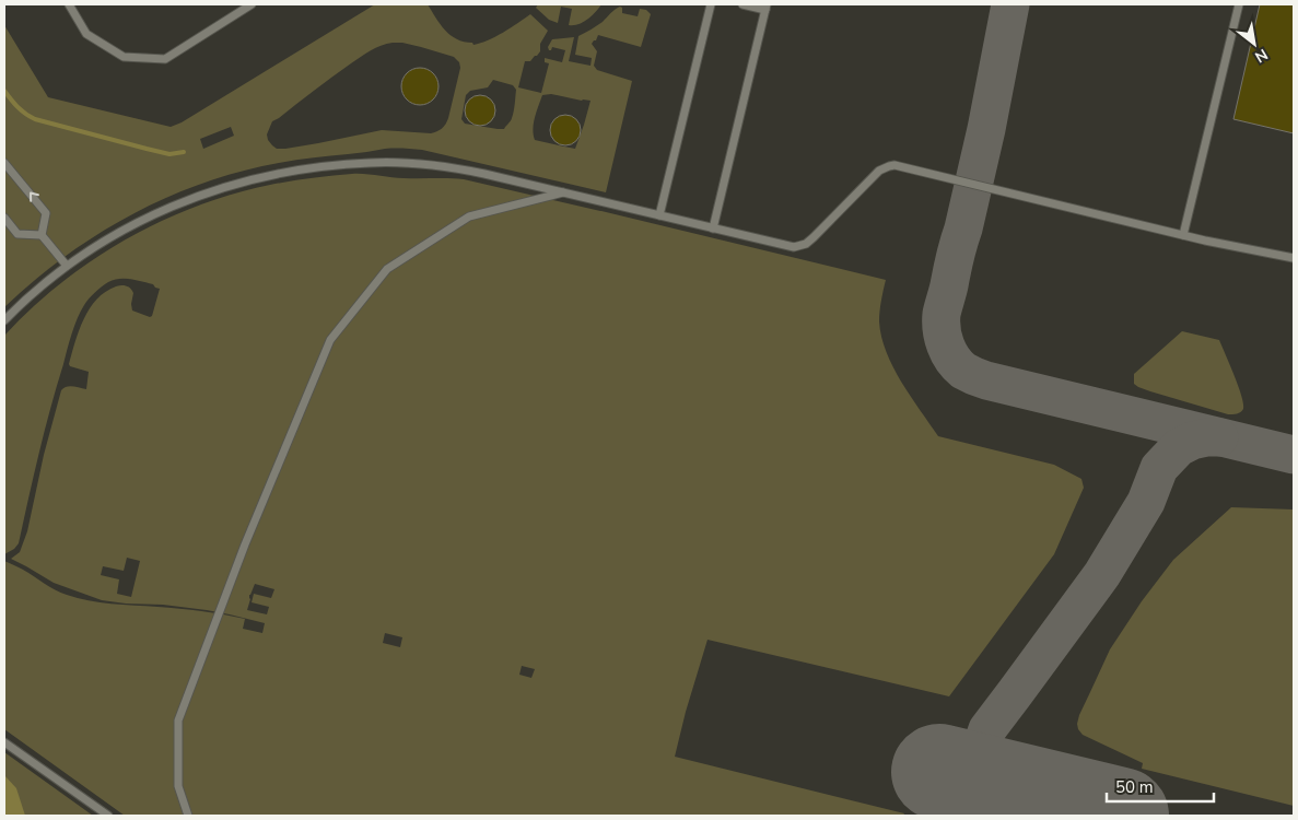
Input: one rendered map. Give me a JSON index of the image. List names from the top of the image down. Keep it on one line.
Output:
{"scale_bar":"50 m","north":"bottom right"}
